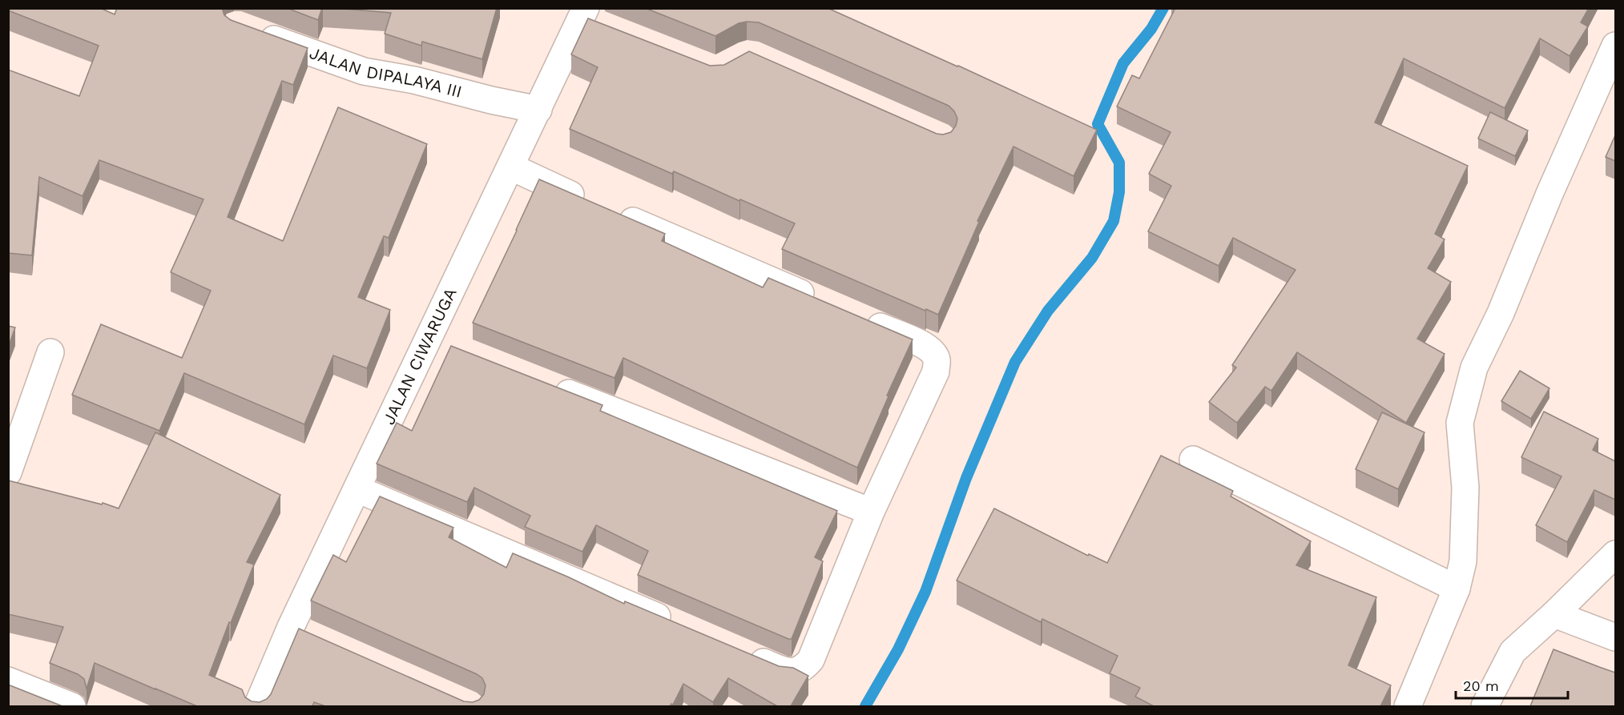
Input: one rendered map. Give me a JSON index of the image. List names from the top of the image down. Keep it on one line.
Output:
{"streets":{"street":["JALAN DIPALAYA III","JALAN CIWARUGA"]},"crossings":[["JALAN DIPALAYA III","JALAN CIWARUGA"]],"scale_bar":"20 m"}
